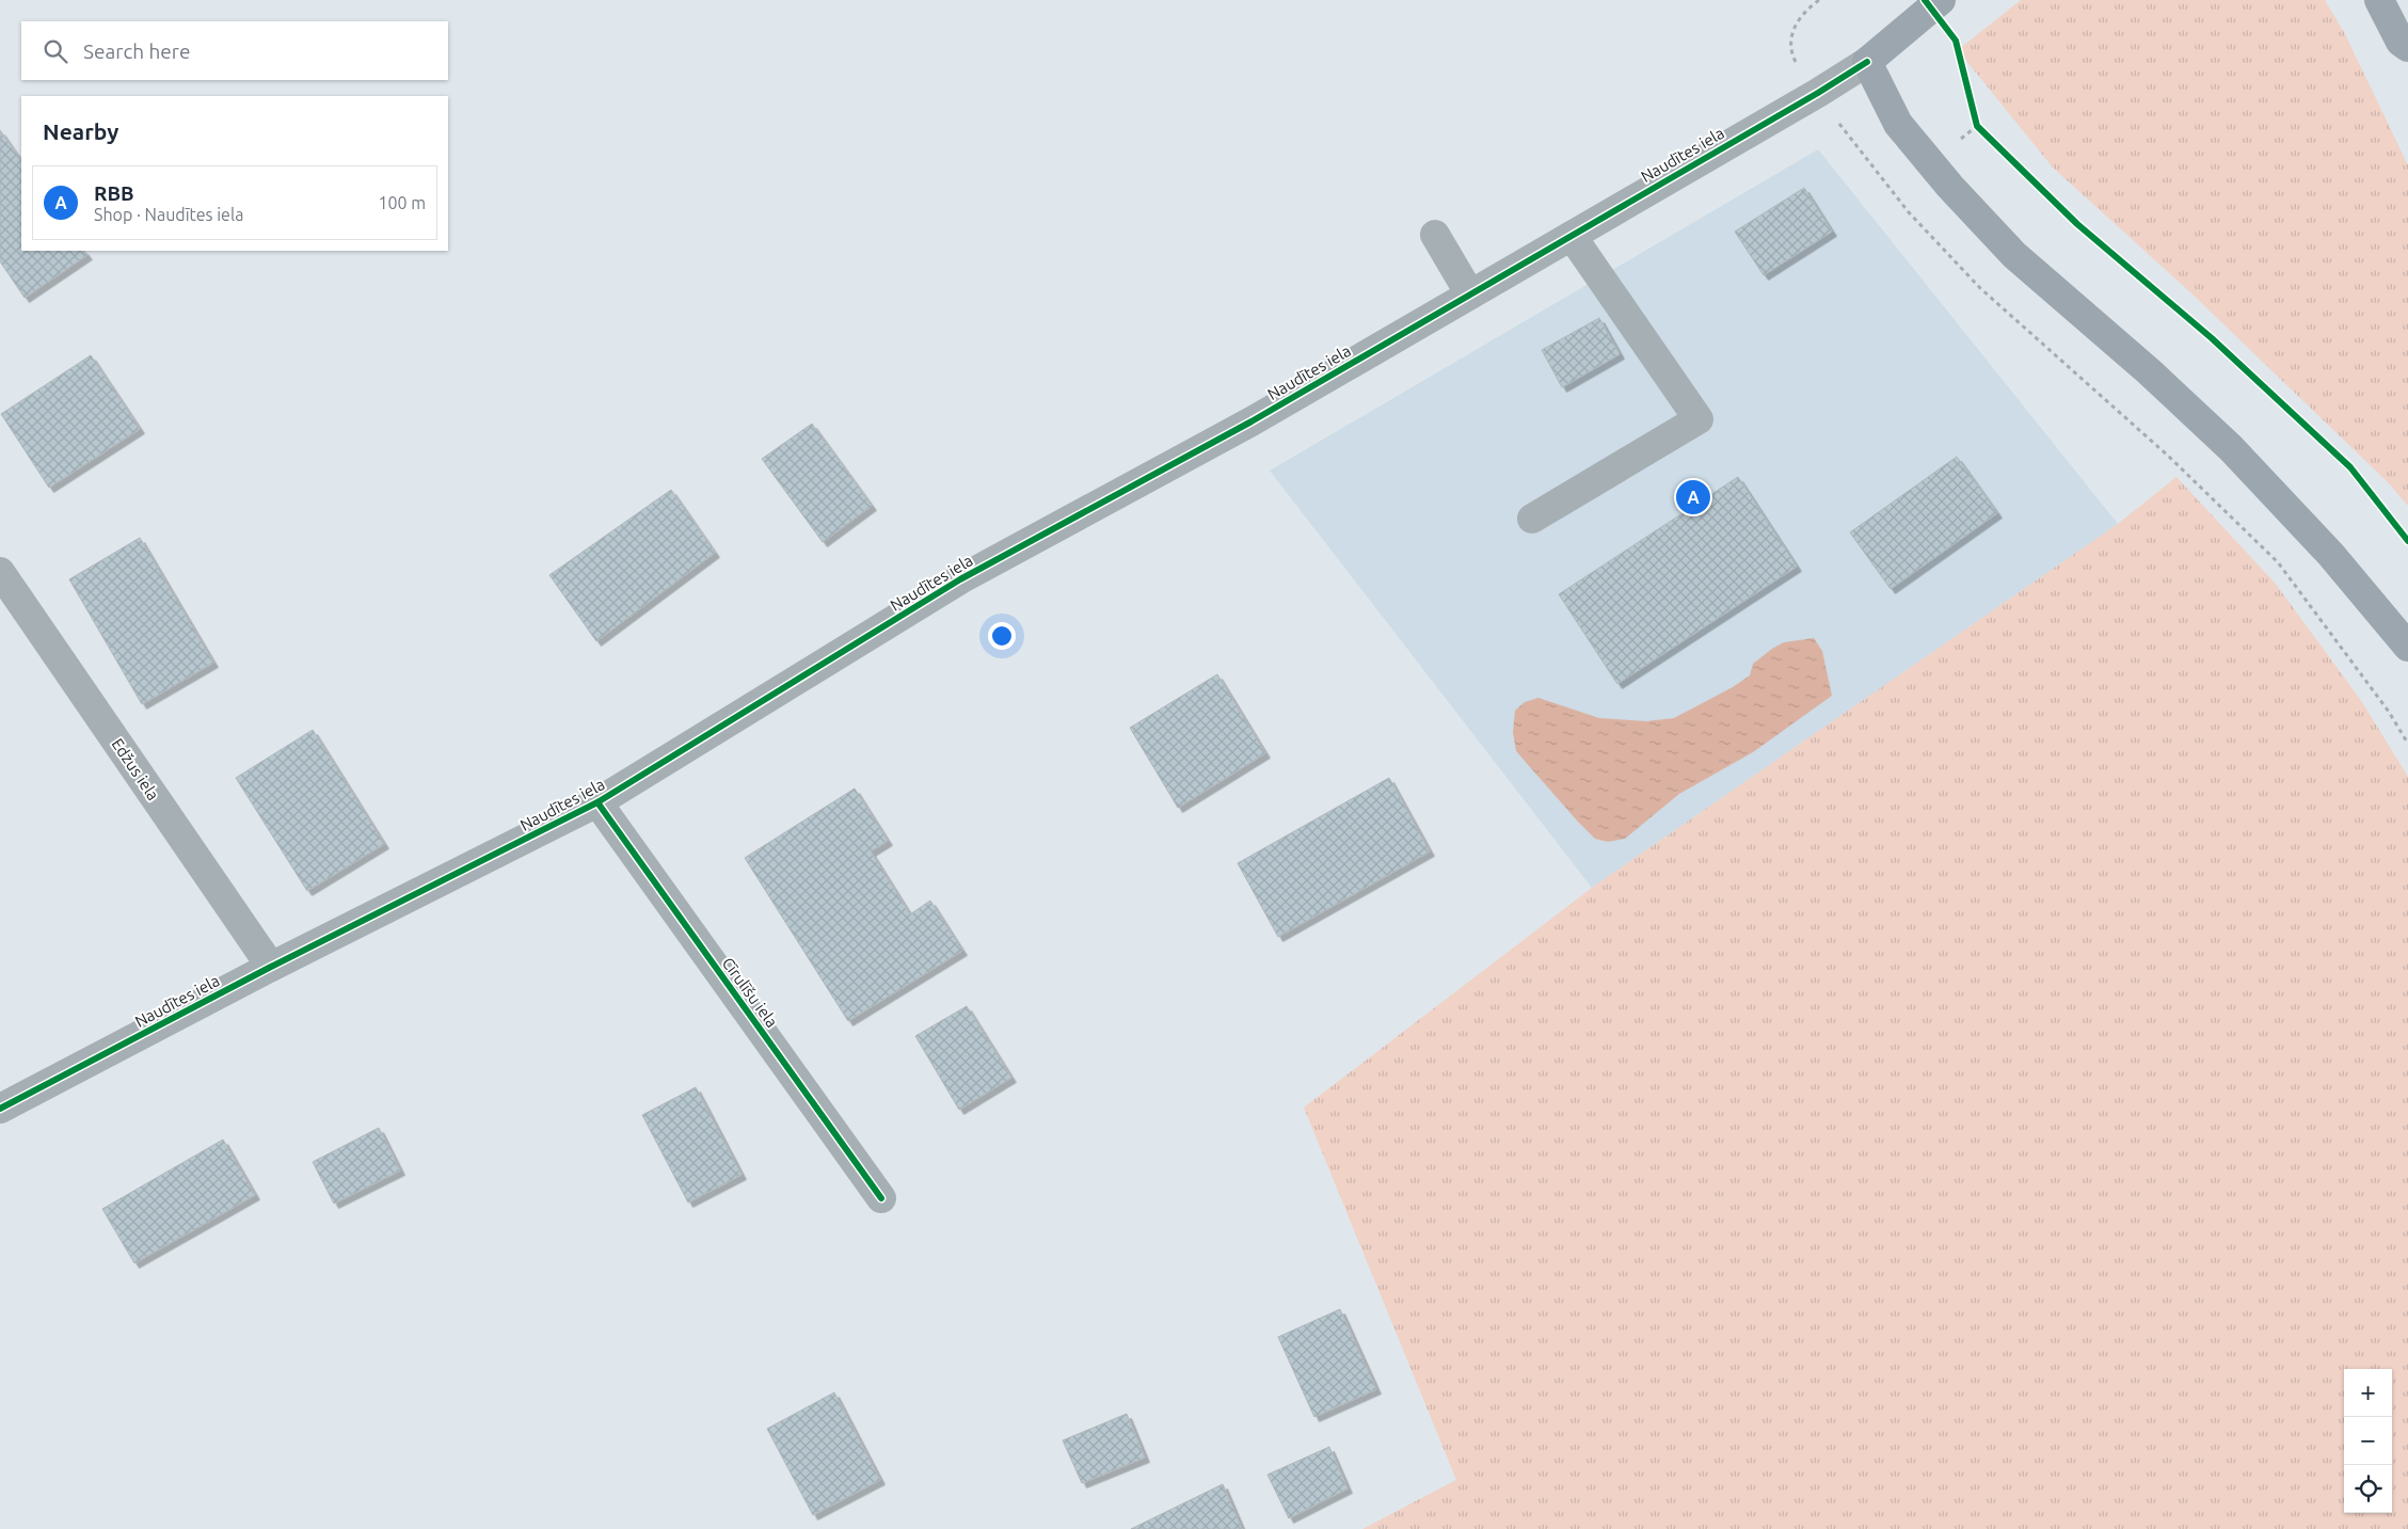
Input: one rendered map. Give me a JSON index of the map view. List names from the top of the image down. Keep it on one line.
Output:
{"streets":{"street":["Naudītes iela","Edžus iela","Cīrulīšu iela"]},"crossings":[["Naudītes iela","Edžus iela"],["Naudītes iela","Cīrulīšu iela"]],"page":{"search":"Search here","heading":"Nearby","list":[{"mark":"A","name":"RBB","note":"Shop · Naudītes iela","value":"100 m"}],"pins":"A","map_buttons":["+","−"]}}
